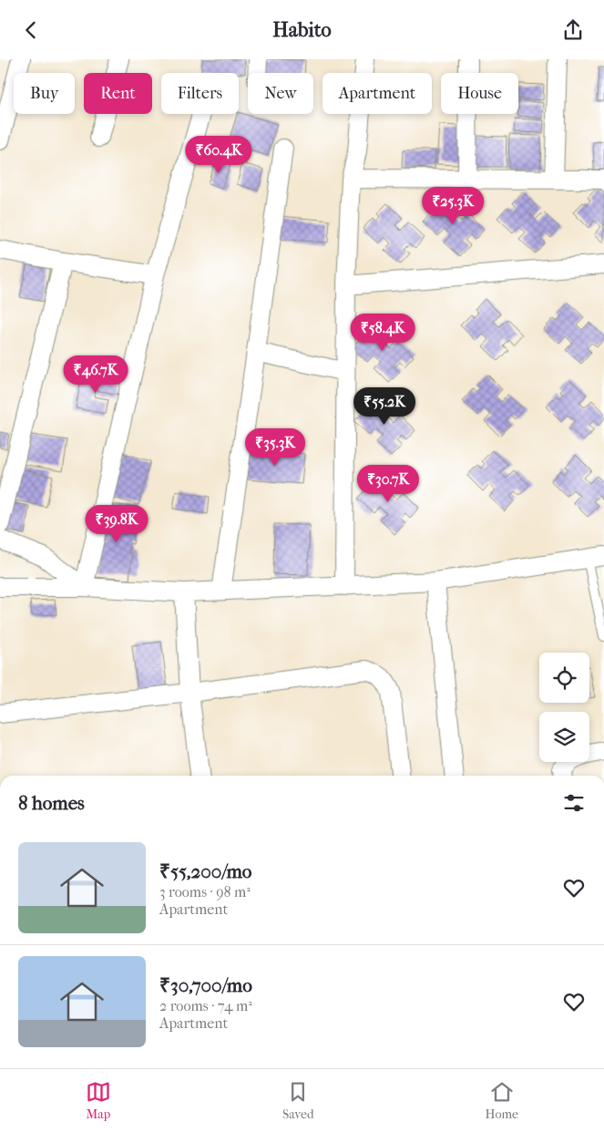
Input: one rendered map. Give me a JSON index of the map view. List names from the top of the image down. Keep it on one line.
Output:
{"page":{"header":"Habito","chip":["Buy","Rent","Filters","New","Apartment","House"],"price":["₹60.4K","₹25.3K","₹58.4K","₹46.7K","₹55.2K","₹35.3K","₹30.7K","₹39.8K"],"heading":"8 homes","list":[{"name":"₹55,200/mo","note":"3 rooms · 98 m² · Apartment"},{"name":"₹30,700/mo","note":"2 rooms · 74 m² · Apartment"}],"tabs":["Map","Saved","Home"]}}
